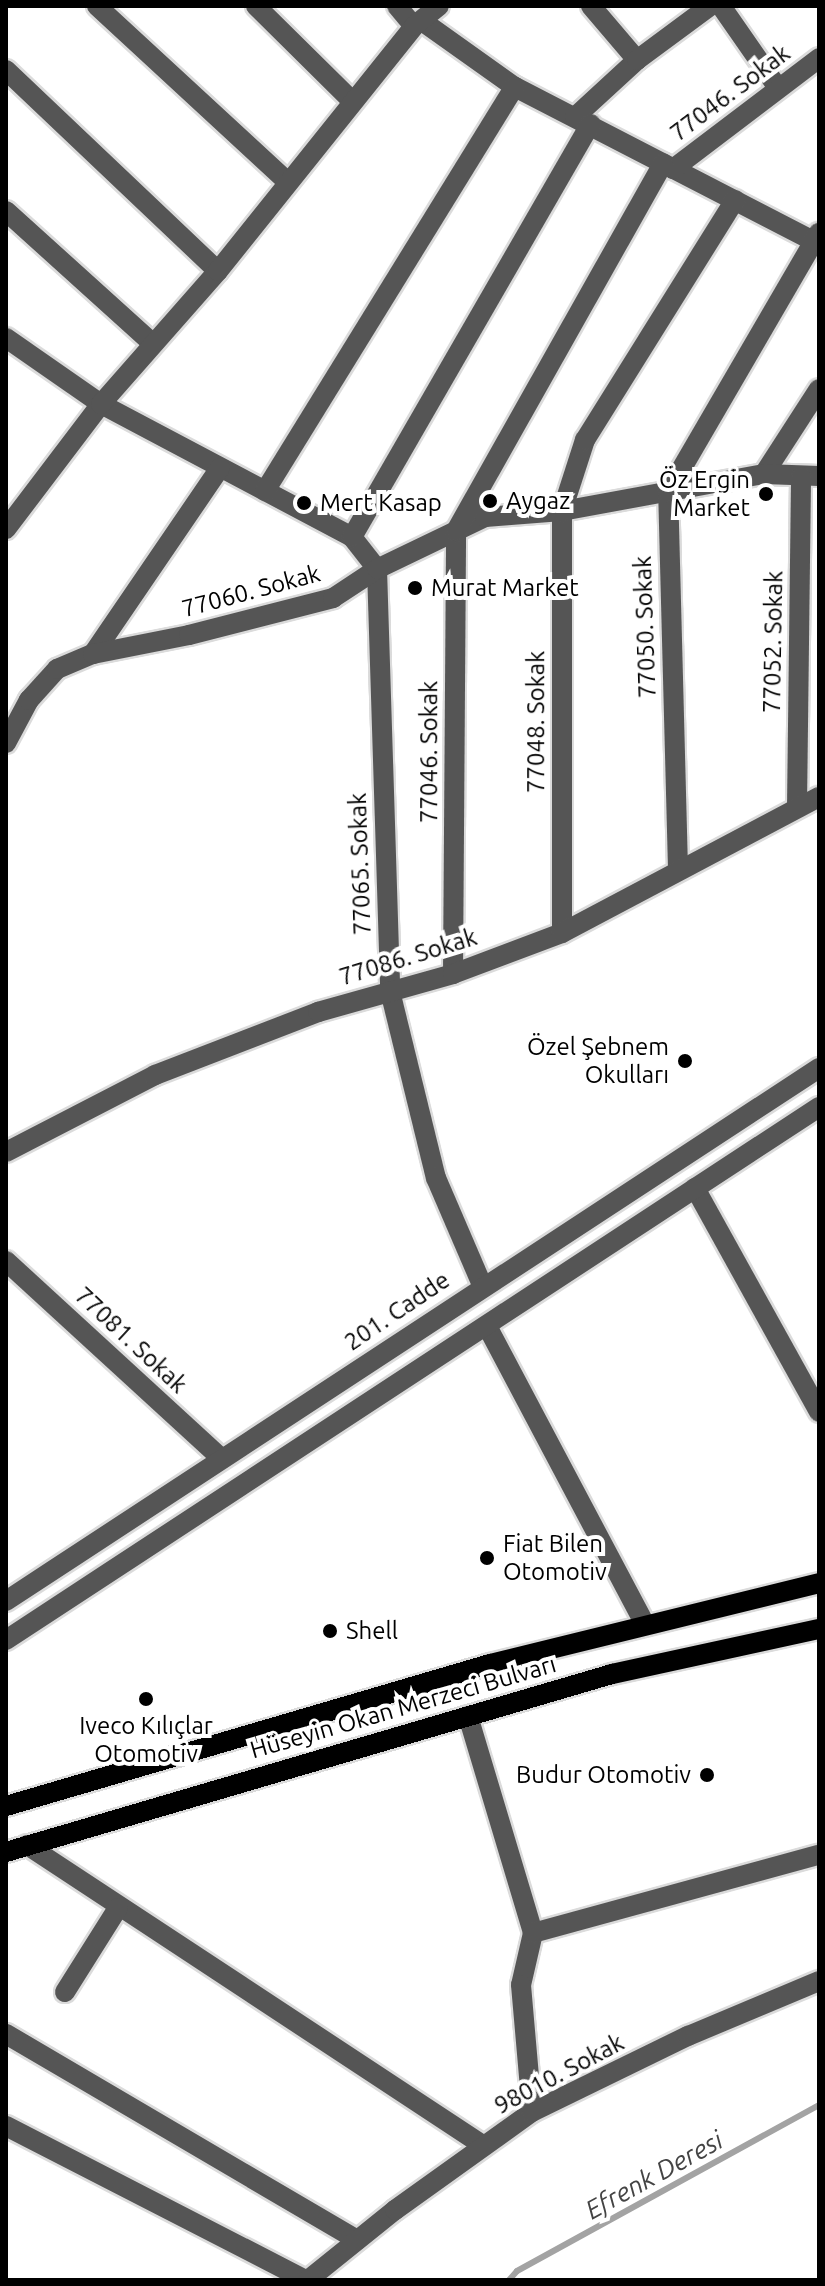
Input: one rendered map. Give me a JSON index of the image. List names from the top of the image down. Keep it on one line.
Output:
{"streets":{"main road":["Hüseyin Okan Merzeci Bulvarı"],"street":["77046. Sokak","77060. Sokak","77050. Sokak","77052. Sokak","77048. Sokak","77065. Sokak","77086. Sokak","201. Cadde","77081. Sokak","98010. Sokak"]},"crossings":[["77046. Sokak","77060. Sokak"],["77046. Sokak","77086. Sokak"],["77060. Sokak","77050. Sokak"],["77060. Sokak","77052. Sokak"],["77060. Sokak","77048. Sokak"],["77060. Sokak","77065. Sokak"],["77050. Sokak","77086. Sokak"],["77052. Sokak","77086. Sokak"],["77048. Sokak","77086. Sokak"],["77065. Sokak","77086. Sokak"],["77065. Sokak","201. Cadde"],["201. Cadde","77081. Sokak"]],"water":["Efrenk Deresi"],"places":["Öz Ergin Market","Aygaz","Mert Kasap","Murat Market","Özel Şebnem Okulları","Fiat Bilen Otomotiv","Shell","Iveco Kılıçlar Otomotiv","Budur Otomotiv"]}
